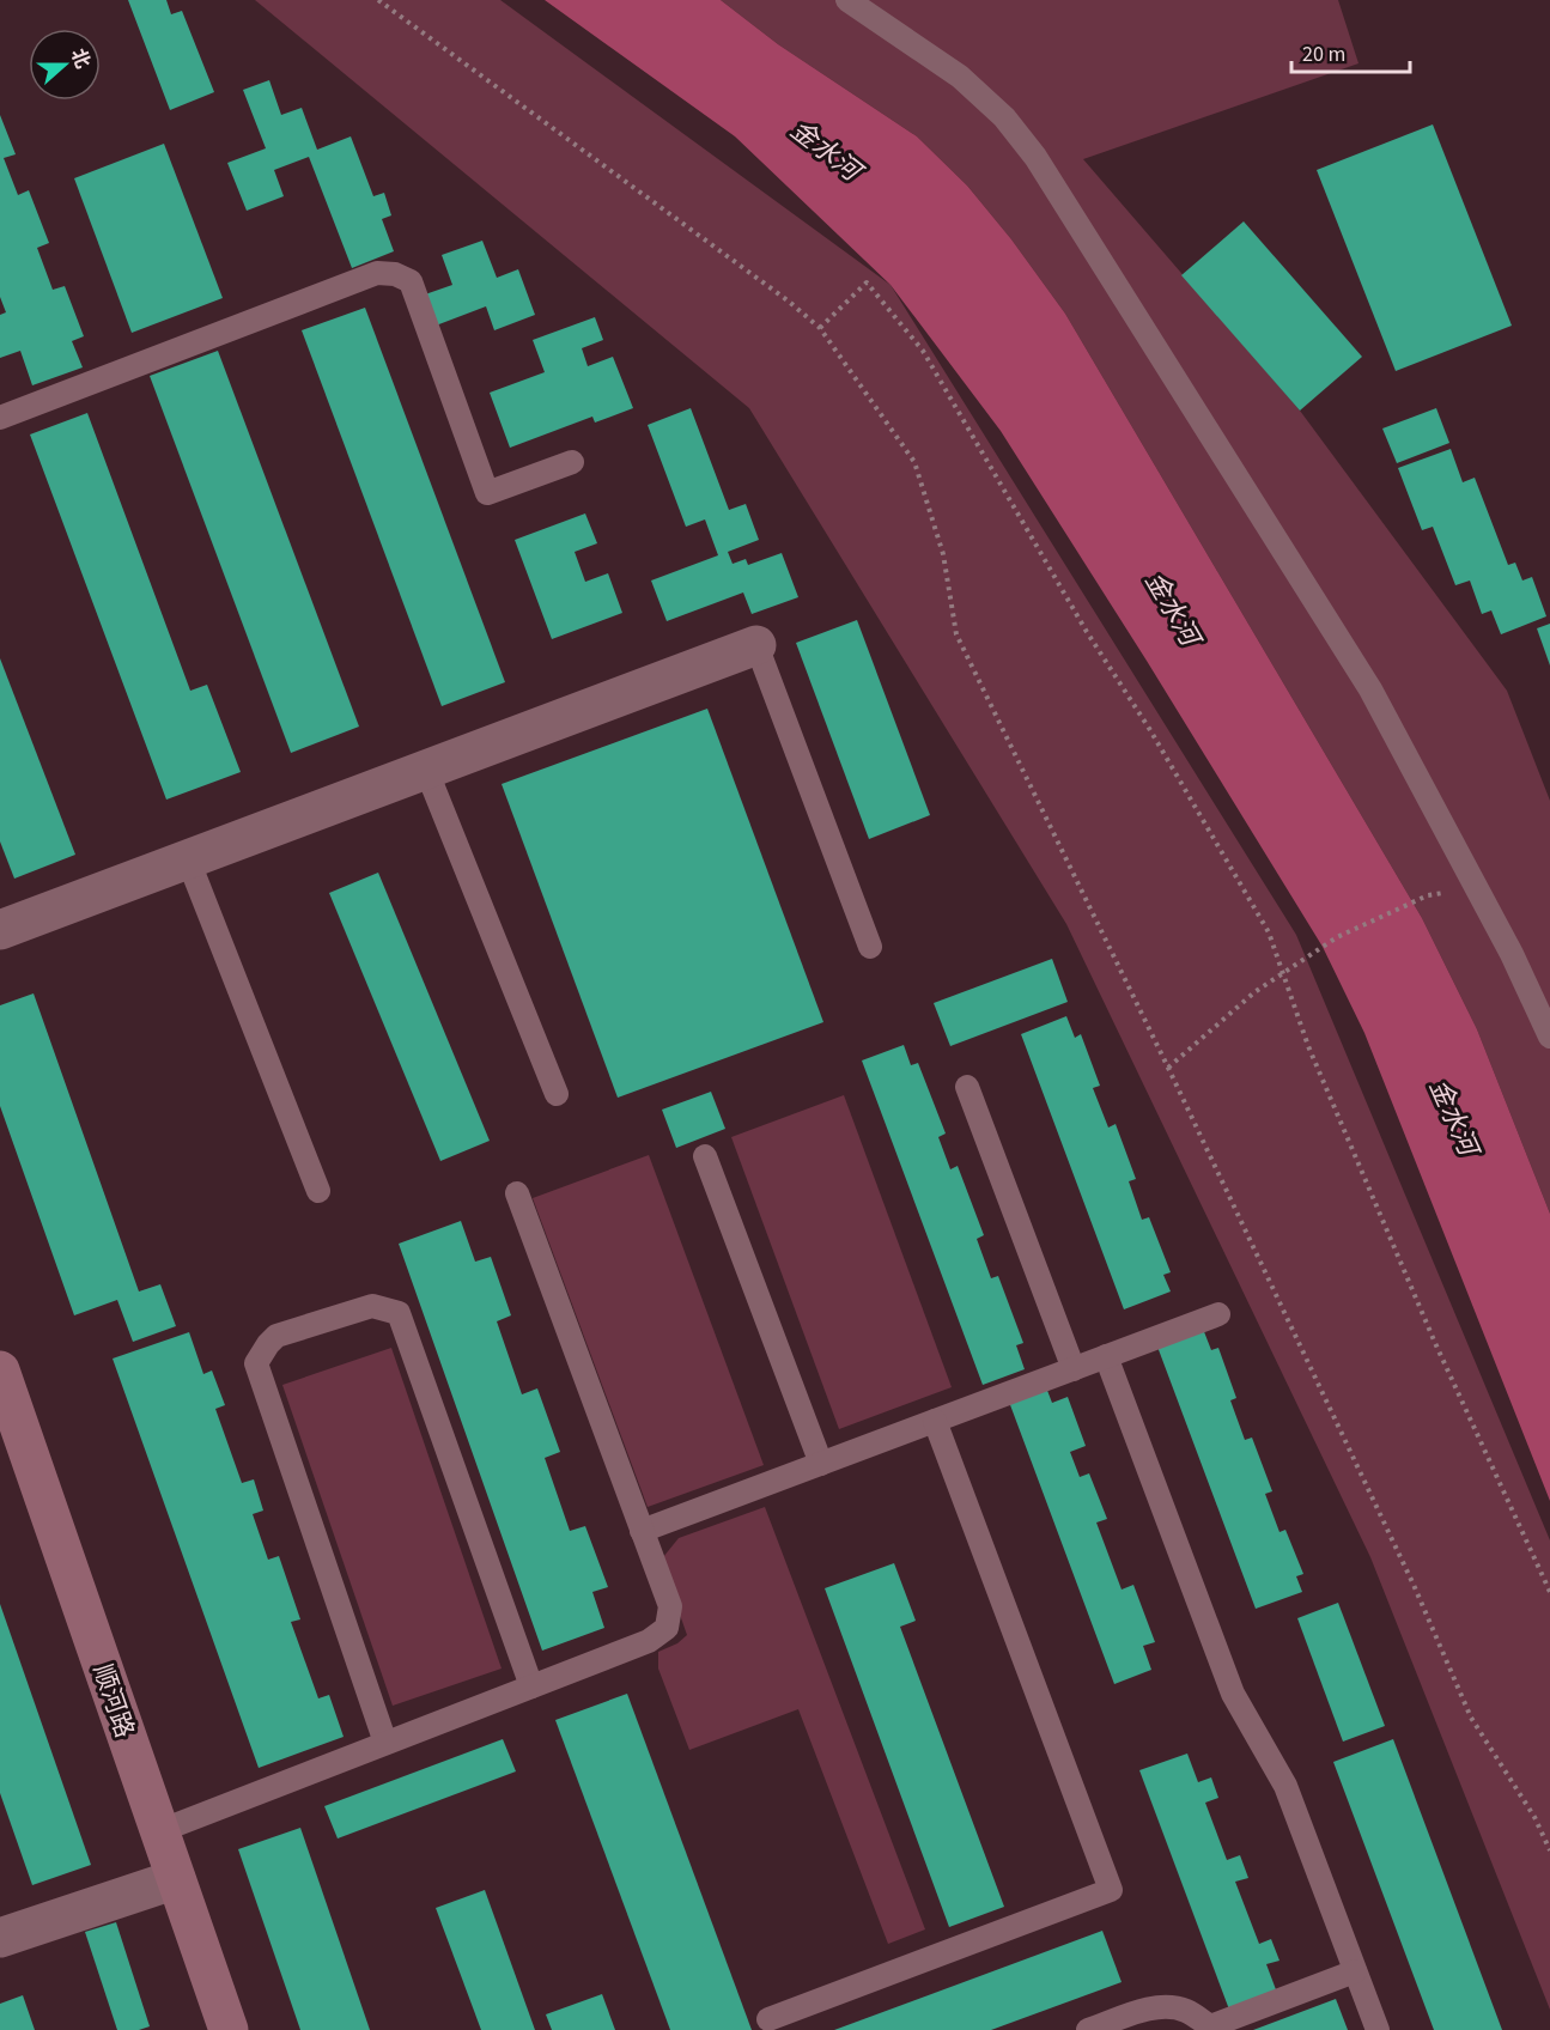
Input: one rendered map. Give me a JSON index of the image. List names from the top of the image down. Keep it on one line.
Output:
{"streets":{"street":["顺河路"]},"water":["金水河"],"scale_bar":"20 m","north":"right"}
